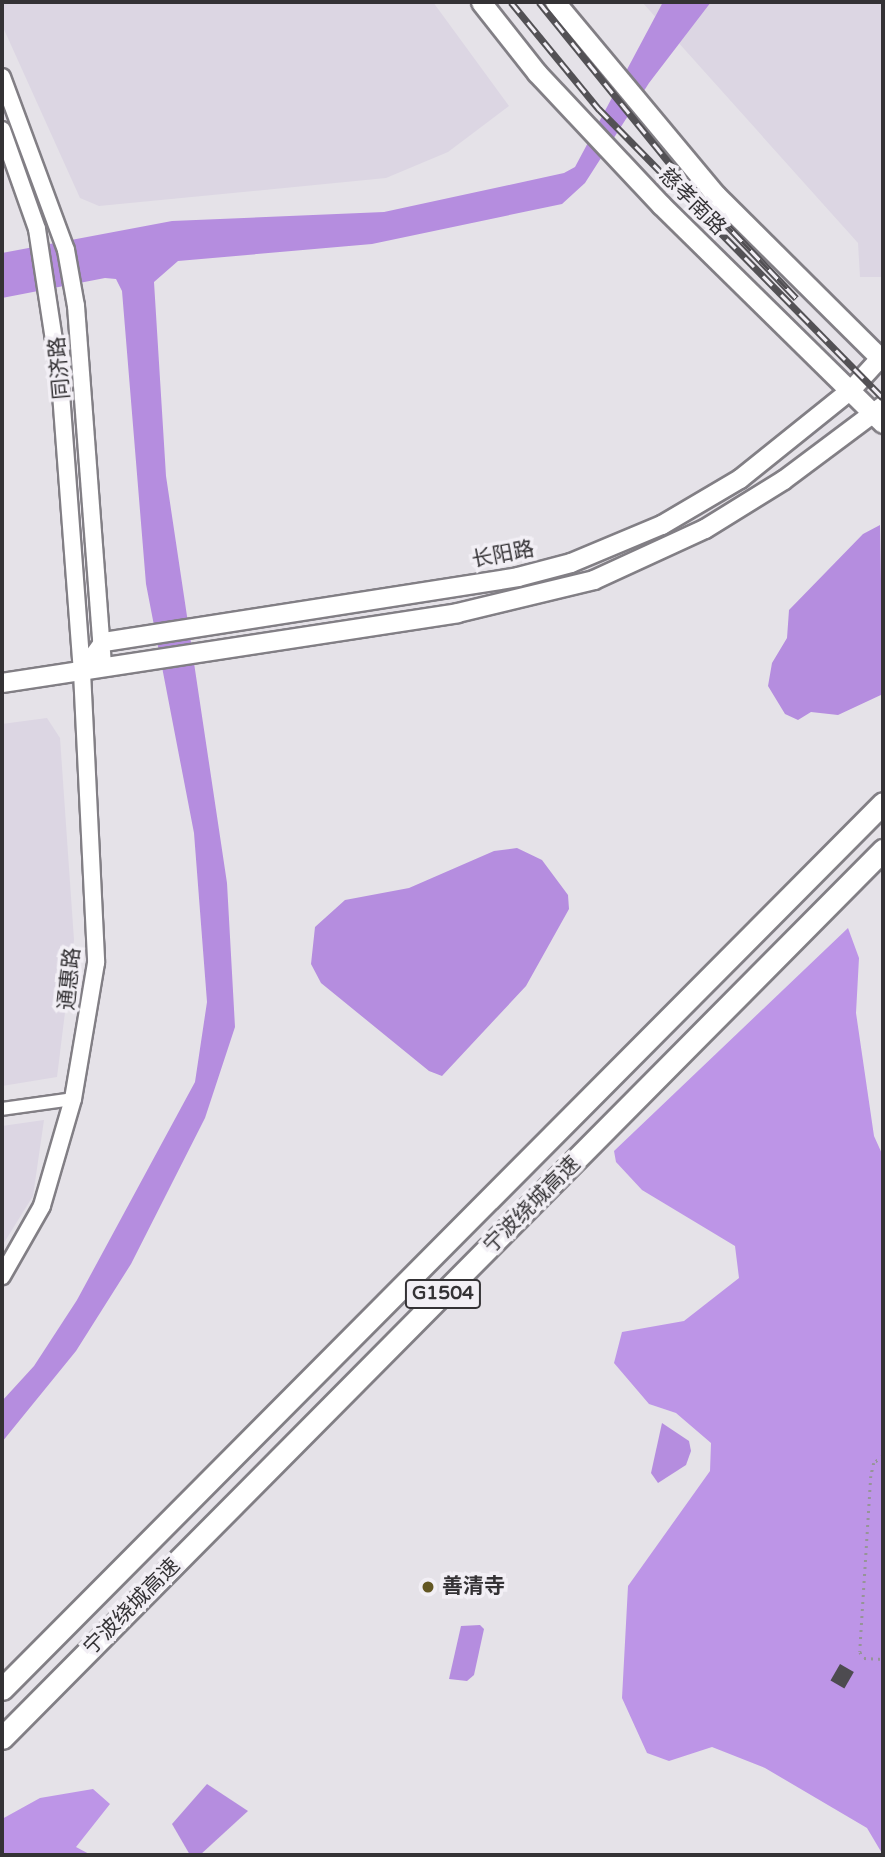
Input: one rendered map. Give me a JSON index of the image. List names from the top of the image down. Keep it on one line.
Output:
{"streets":{"highway":["宁波绕城高速","G1504"],"main road":["慈孝南路","长阳路"],"street":["同济路","通惠路"]},"crossings":[["慈孝南路","长阳路"],["同济路","长阳路"],["同济路","通惠路"]],"places":["善清寺"]}
